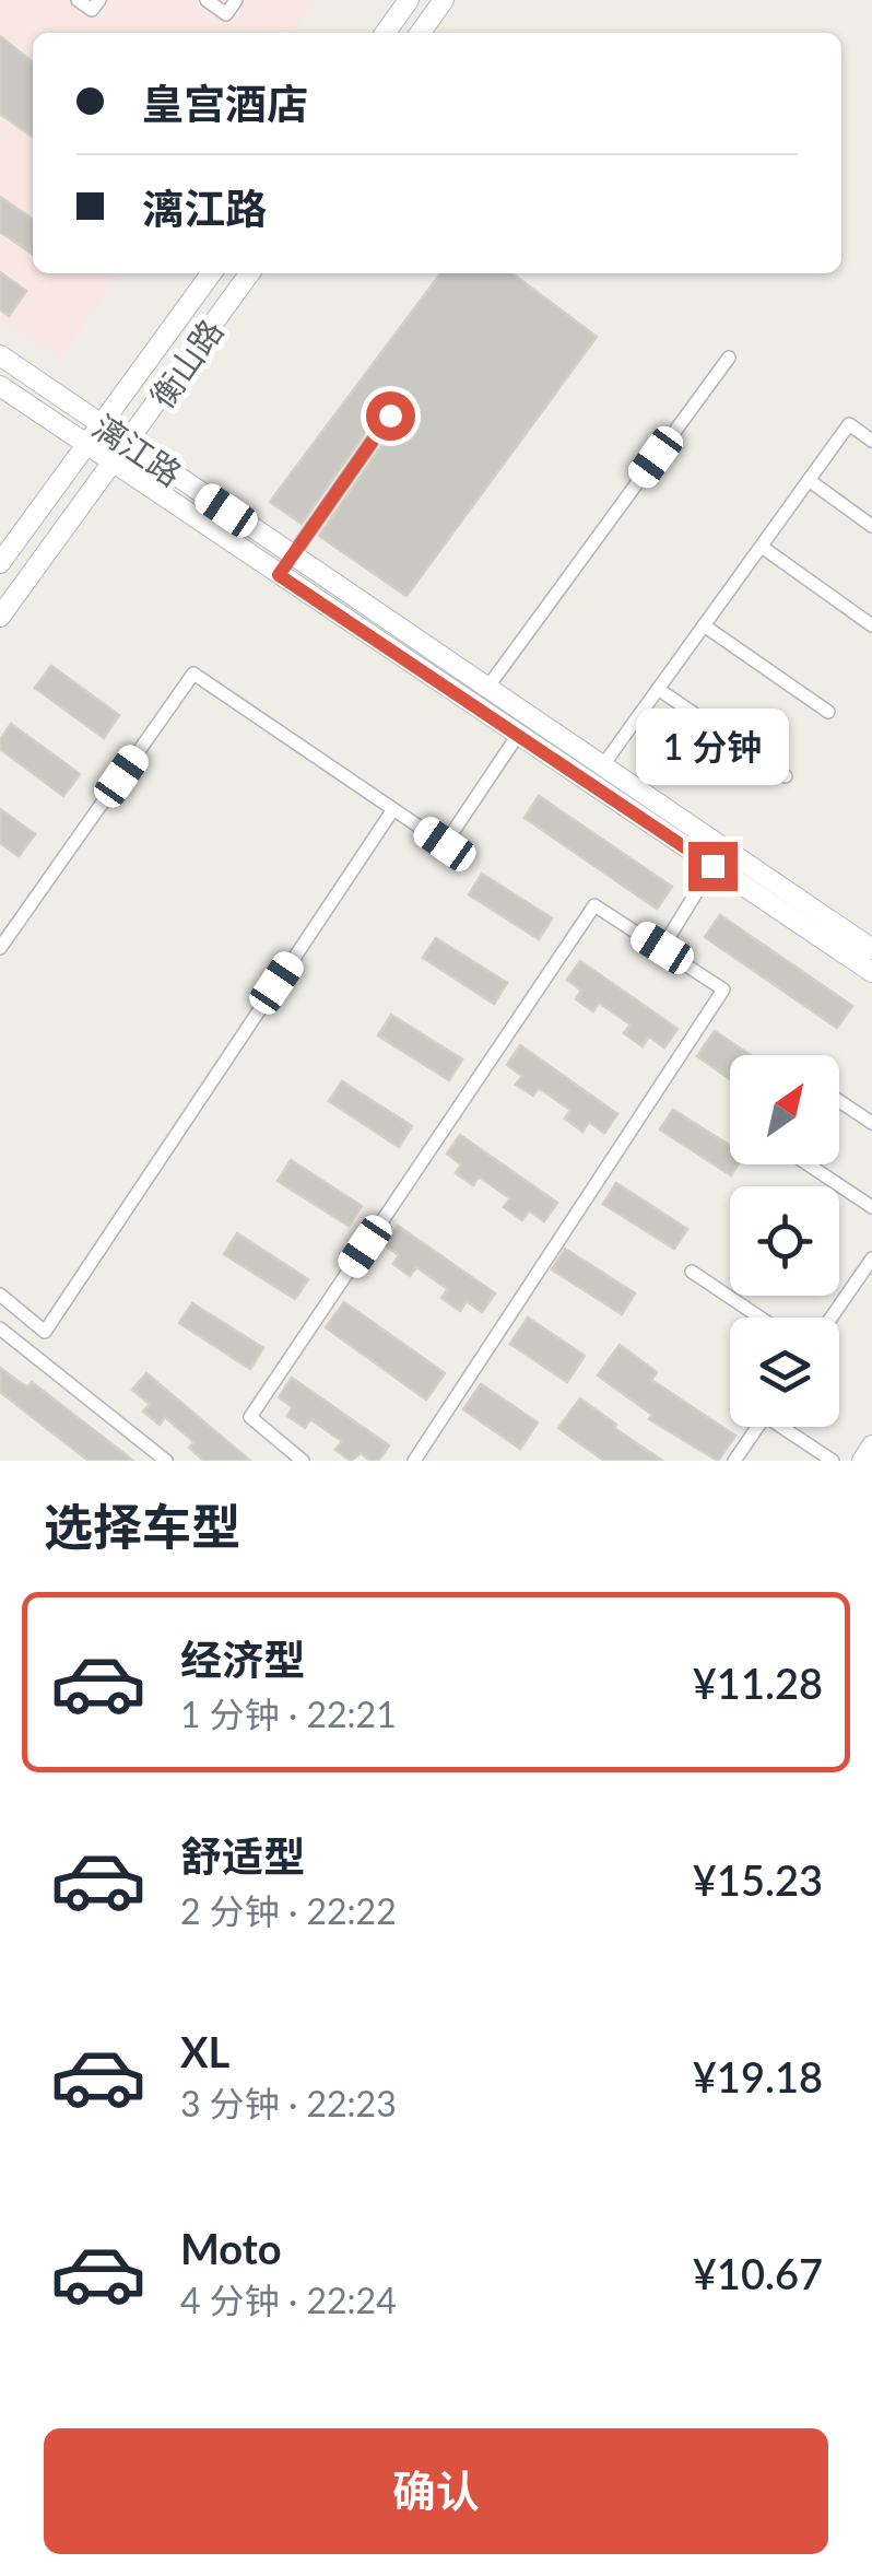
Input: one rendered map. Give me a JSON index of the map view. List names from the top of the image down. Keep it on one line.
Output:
{"streets":{"street":["衡山路","漓江路"]},"crossings":[["衡山路","漓江路"]],"north":"top right","page":{"banner":["皇宫酒店","漓江路"],"bubble":"1 分钟","heading":"选择车型","list":[{"name":"经济型","note":"1 分钟 · 22:21","value":"¥11.28"},{"name":"舒适型","note":"2 分钟 · 22:22","value":"¥15.23"},{"name":"XL","note":"3 分钟 · 22:23","value":"¥19.18"},{"name":"Moto","note":"4 分钟 · 22:24","value":"¥10.67"}],"buttons":"确认"}}
